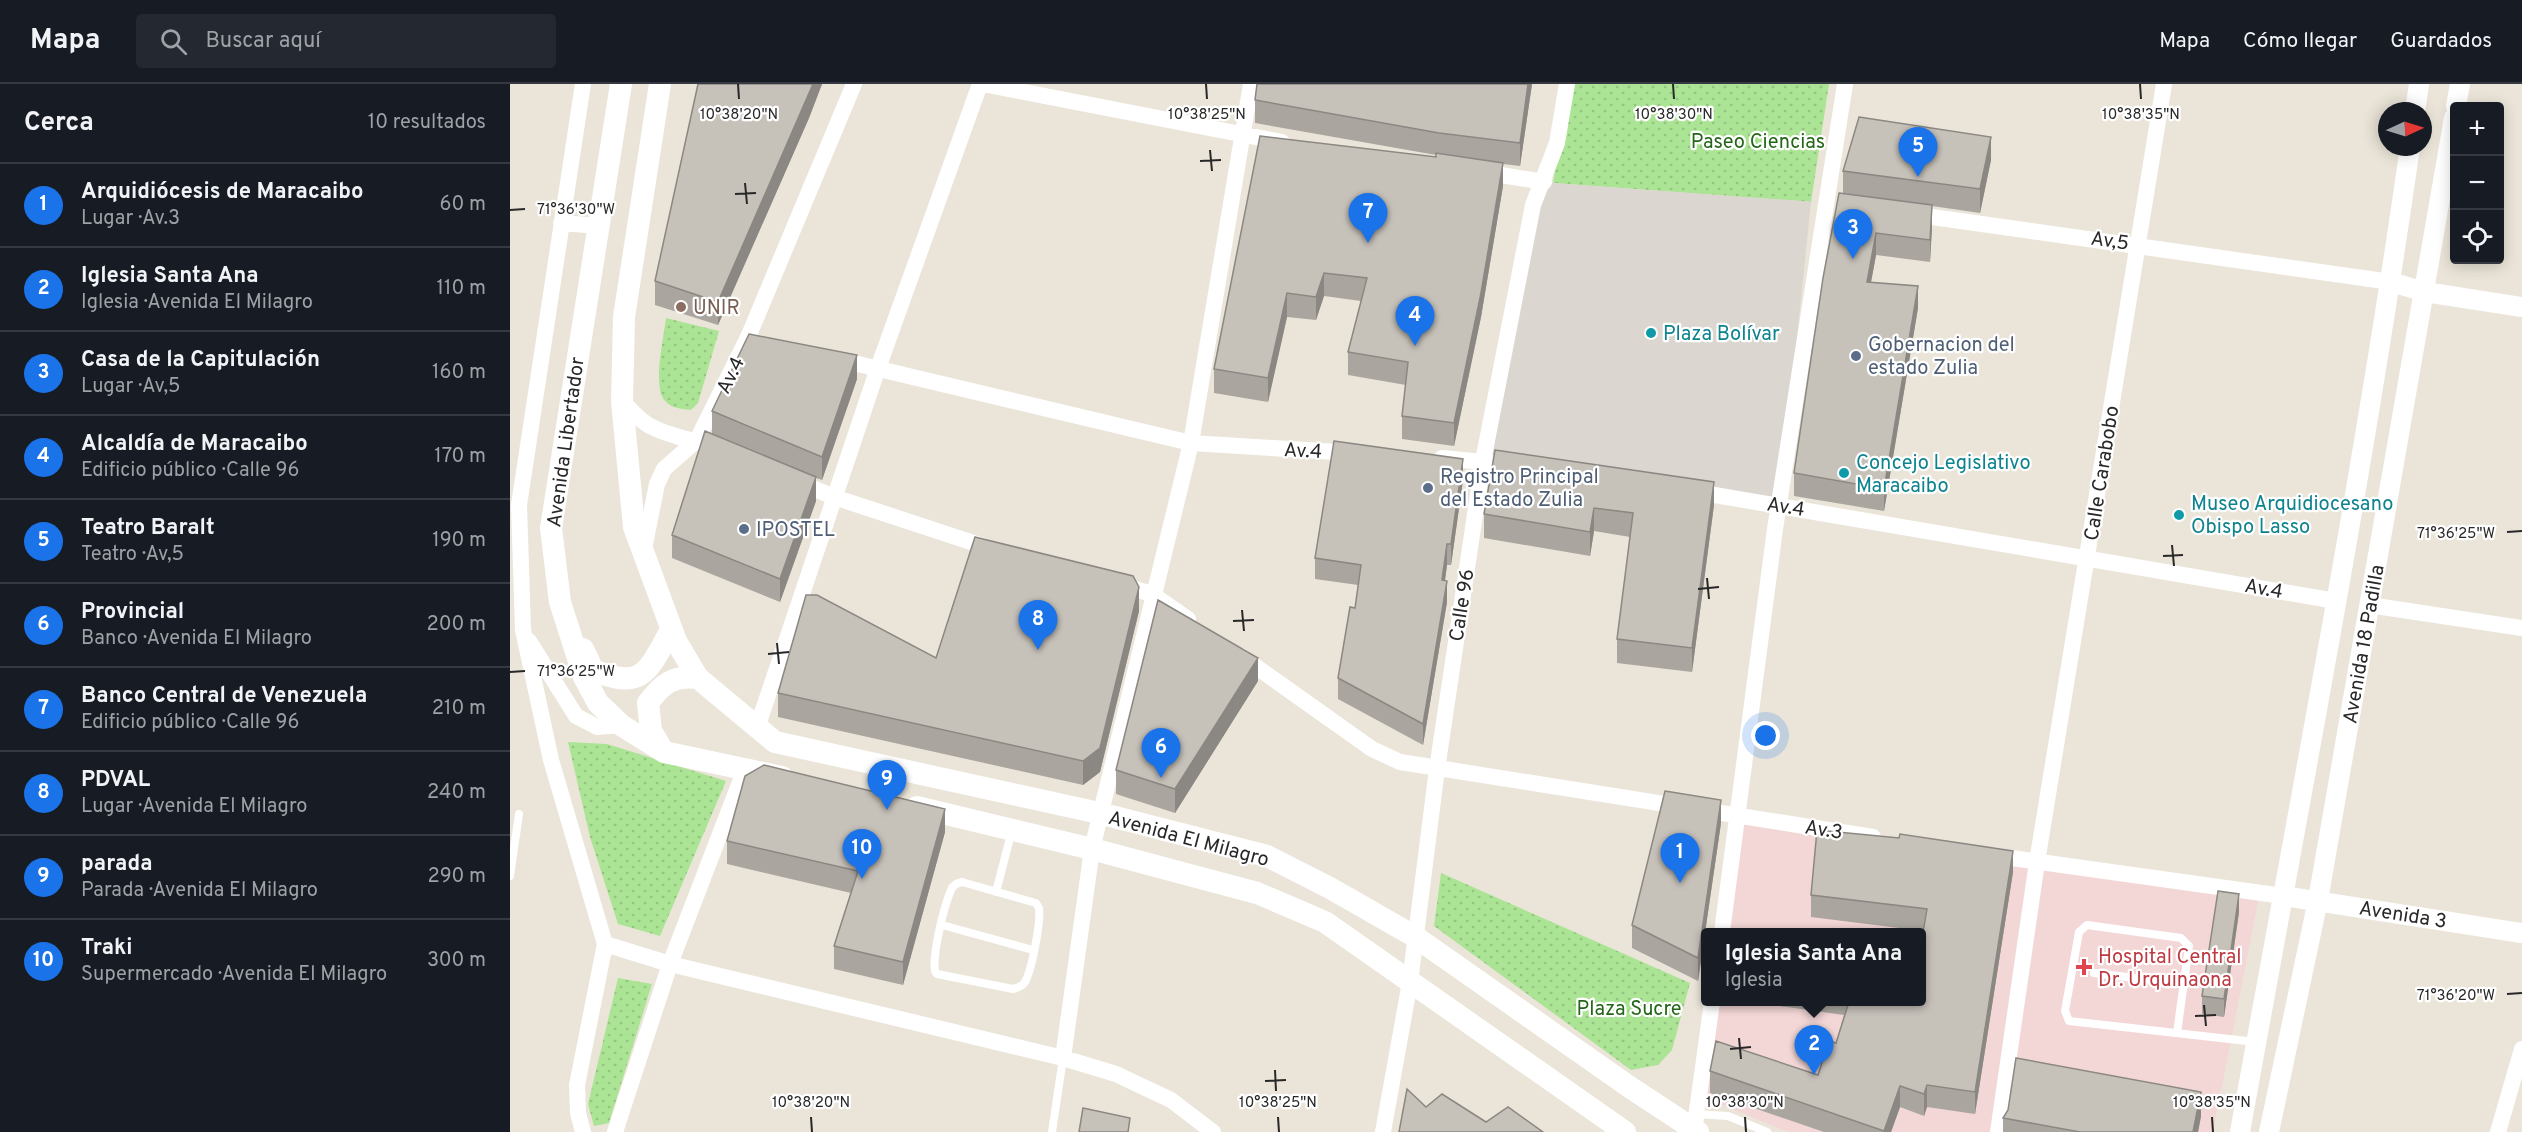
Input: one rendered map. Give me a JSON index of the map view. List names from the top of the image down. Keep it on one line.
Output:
{"streets":{"main road":["Avenida Libertador","Avenida El Milagro"],"street":["Av,5","Av.4","Calle Carabobo","Calle 96","Avenida 18 Padilla","Av.3","Avenida 3"]},"crossings":[["Av,5","Calle Carabobo"],["Av,5","Avenida 18 Padilla"],["Av.4","Calle Carabobo"],["Av.4","Avenida 18 Padilla"],["Calle 96","Av.3"],["Calle 96","Avenida El Milagro"],["Avenida 18 Padilla","Avenida 3"]],"parks":["Paseo Ciencias","Plaza Sucre"],"places":{"other":["UNIR","Plaza Bolívar","Gobernacion del estado Zulia","Concejo Legislativo Maracaibo","Registro Principal del Estado Zulia","Museo Arquidiocesano Obispo Lasso","IPOSTEL"],"health":["Hospital Central Dr. Urquinaona"]},"north":"right","page":{"header":"Mapa","search":"Buscar aquí","nav":["Mapa","Cómo llegar","Guardados"],"heading":["Cerca","10 resultados"],"map_buttons":["+","−"],"pins":["5","7","3","4","8","6","9","10","1","2"],"list":[{"mark":"1","name":"Arquidiócesis de Maracaibo","note":"Lugar · Av.3","value":"60 m"},{"mark":"2","name":"Iglesia Santa Ana","note":"Iglesia · Avenida El Milagro","value":"110 m"},{"mark":"3","name":"Casa de la Capitulación","note":"Lugar · Av,5","value":"160 m"},{"mark":"4","name":"Alcaldía de Maracaibo","note":"Edificio público · Calle 96","value":"170 m"},{"mark":"5","name":"Teatro Baralt","note":"Teatro · Av,5","value":"190 m"},{"mark":"6","name":"Provincial","note":"Banco · Avenida El Milagro","value":"200 m"},{"mark":"7","name":"Banco Central de Venezuela","note":"Edificio público · Calle 96","value":"210 m"},{"mark":"8","name":"PDVAL","note":"Lugar · Avenida El Milagro","value":"240 m"},{"mark":"9","name":"parada","note":"Parada · Avenida El Milagro","value":"290 m"},{"mark":"10","name":"Traki","note":"Supermercado · Avenida El Milagro","value":"300 m"}],"popup":["Iglesia Santa Ana","Iglesia"]},"coordinates":["10°38'20\"N","10°38'25\"N","10°38'30\"N","10°38'35\"N","71°36'30\"W","71°36'25\"W","71°36'20\"W"]}
